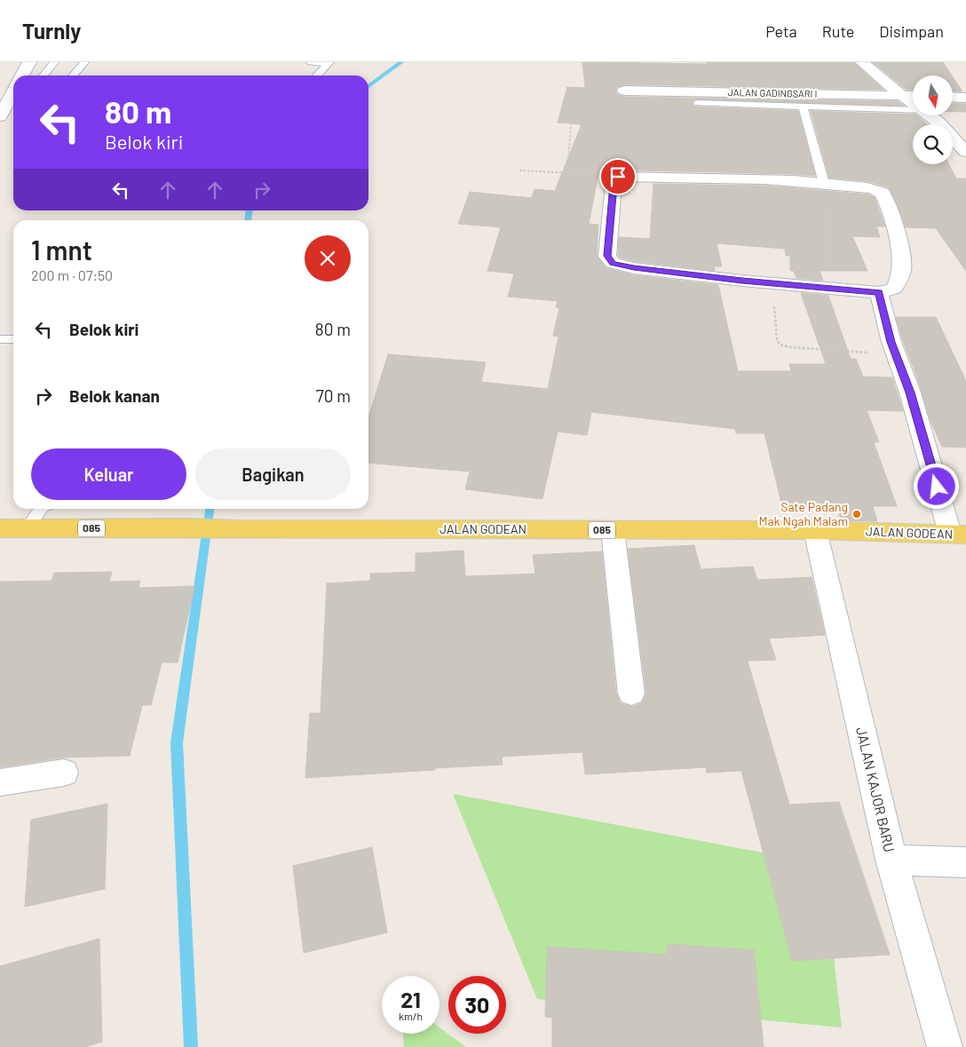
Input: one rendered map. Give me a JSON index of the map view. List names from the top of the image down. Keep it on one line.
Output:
{"streets":{"main road":["085","JALAN GODEAN"],"street":["JALAN GADINGSARI I","JALAN KAJOR BARU"]},"crossings":[["JALAN GODEAN","JALAN KAJOR BARU"]],"places":["Sate Padang Mak Ngah Malam"],"north":"bottom","page":{"header":"Turnly","nav":["Peta","Rute","Disimpan"],"turn":["80 m","Belok kiri"],"heading":["1 mnt","200 m · 07:50"],"list":[{"name":"Belok kiri","value":"80 m"},{"name":"Belok kanan","value":"70 m"}],"buttons":["Keluar","Bagikan"],"speed":"21 km/h","limit":"30"}}
